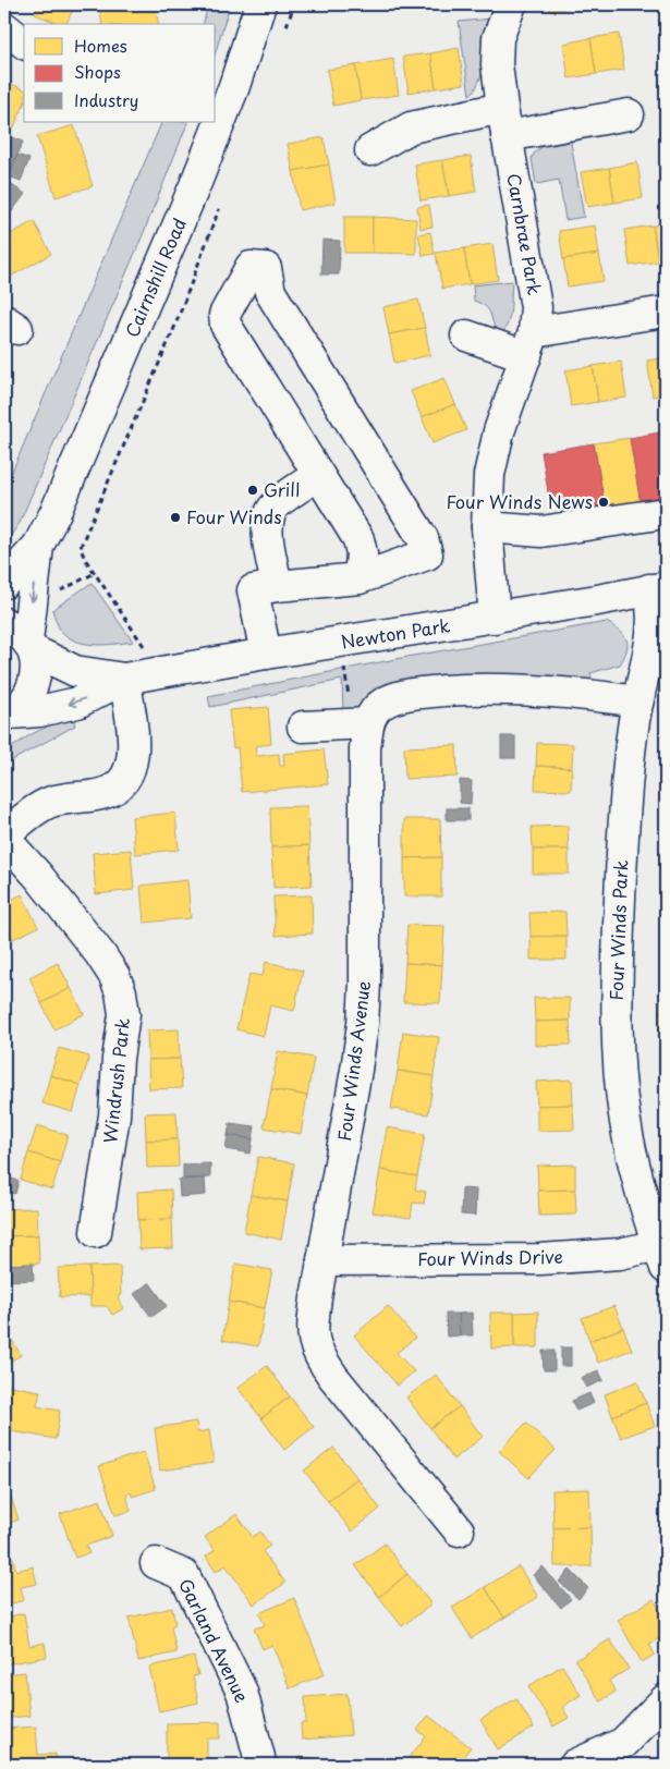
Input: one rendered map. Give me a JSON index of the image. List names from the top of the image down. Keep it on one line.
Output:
{"streets":{"street":["Carnbrae Park","Cairnshill Road","Newton Park","Four Winds Park","Four Winds Avenue","Windrush Park","Four Winds Drive","Garland Avenue"]},"crossings":[["Carnbrae Park","Newton Park"],["Cairnshill Road","Newton Park"],["Newton Park","Four Winds Park"],["Four Winds Park","Four Winds Drive"],["Four Winds Avenue","Four Winds Drive"]],"places":["Grill","Four Winds News","Four Winds"],"legend":["Homes","Shops","Industry"]}
